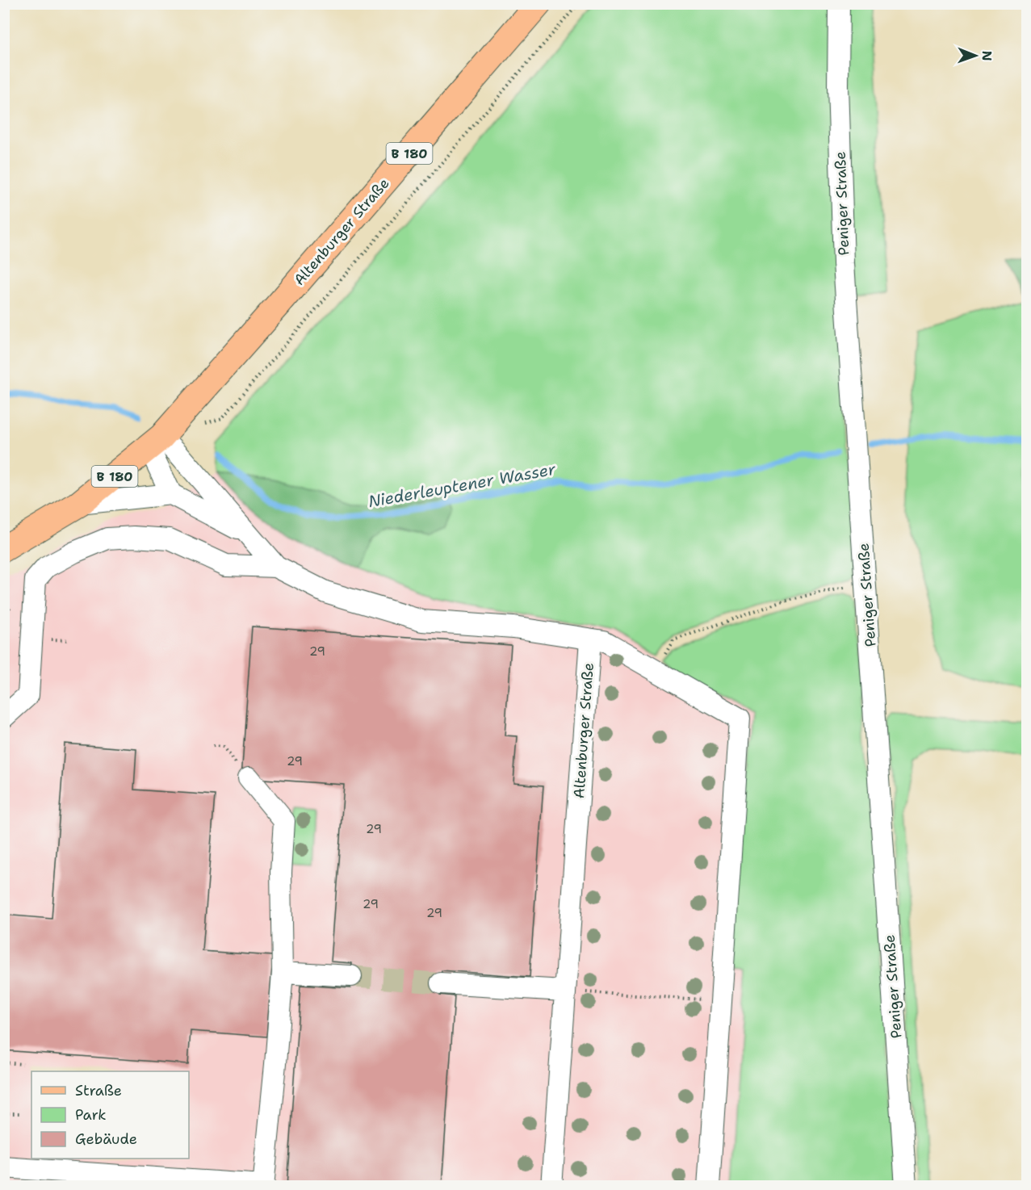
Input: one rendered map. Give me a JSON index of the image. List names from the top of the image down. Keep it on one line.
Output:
{"streets":{"main road":["B 180","Altenburger Straße"],"street":["Peniger Straße"]},"water":["Niederleuptener Wasser"],"house_numbers":["29","29","29","29","29"],"legend":["Straße","Park","Gebäude"],"north":"right"}
